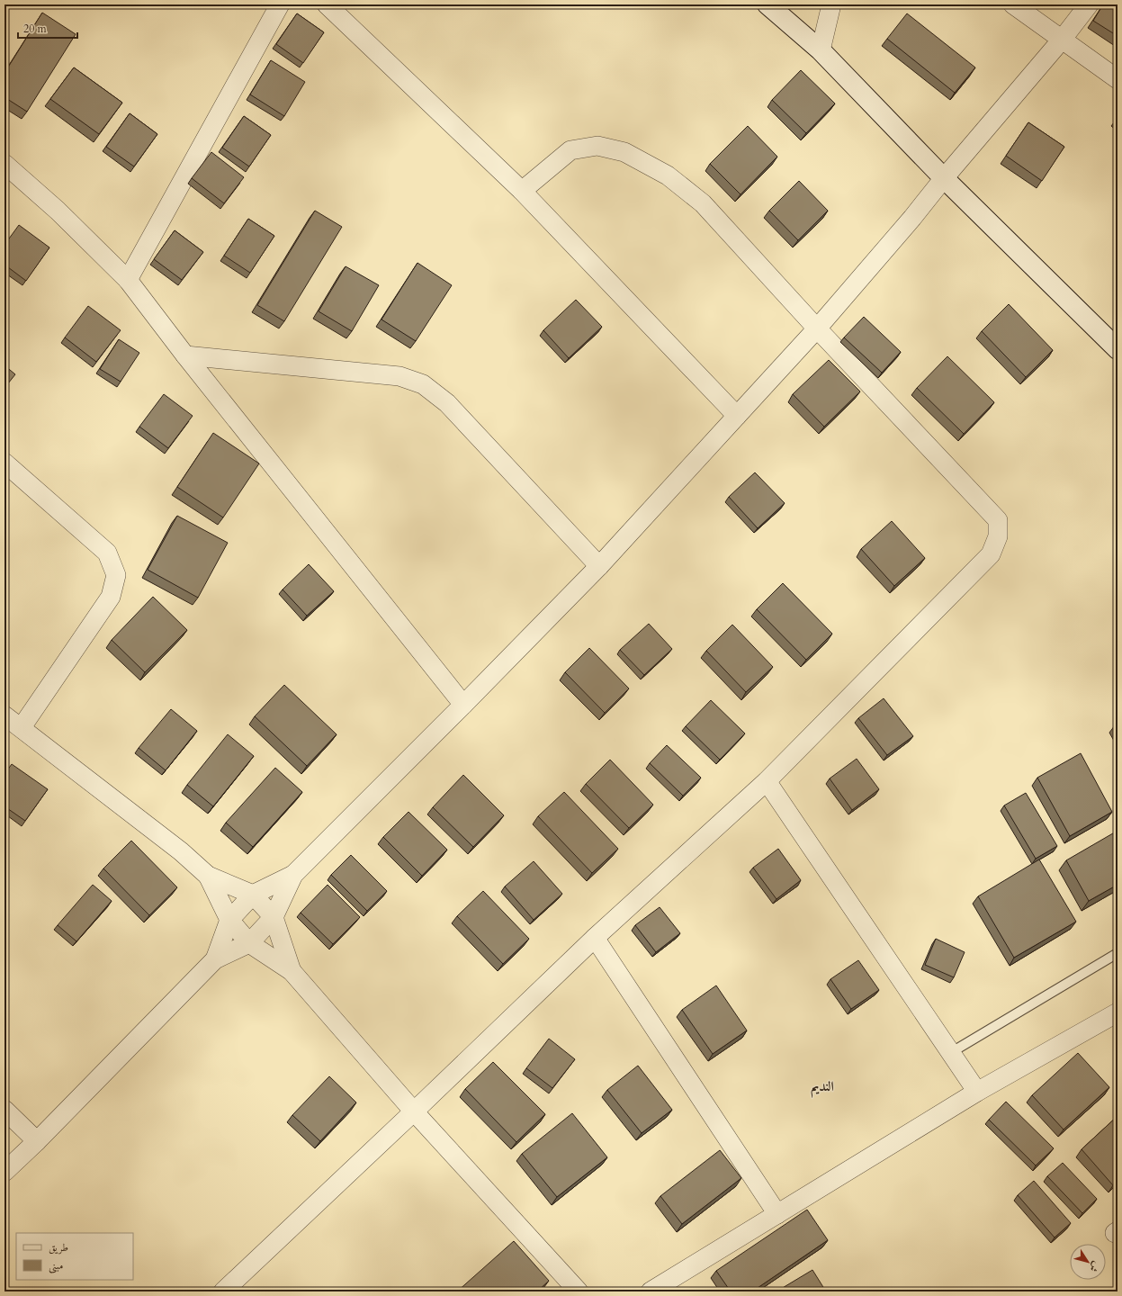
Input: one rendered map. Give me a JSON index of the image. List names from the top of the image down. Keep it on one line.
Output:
{"districts":["النديم"],"legend":["طريق","مبنى"],"scale_bar":"20 m","north":"bottom right"}
